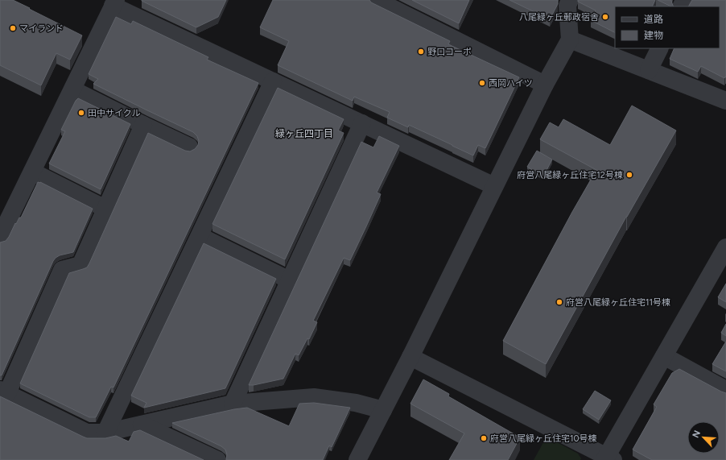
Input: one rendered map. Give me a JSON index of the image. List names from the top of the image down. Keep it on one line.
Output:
{"districts":["緑ヶ丘四丁目"],"places":["八尾緑ヶ丘郵政宿舎","マイランド","野口コーポ","西岡ハイツ","田中サイクル","府営八尾緑ヶ丘住宅12号棟","府営八尾緑ヶ丘住宅11号棟","府営八尾緑ヶ丘住宅10号棟"],"legend":["道路","建物"],"north":"top left"}
